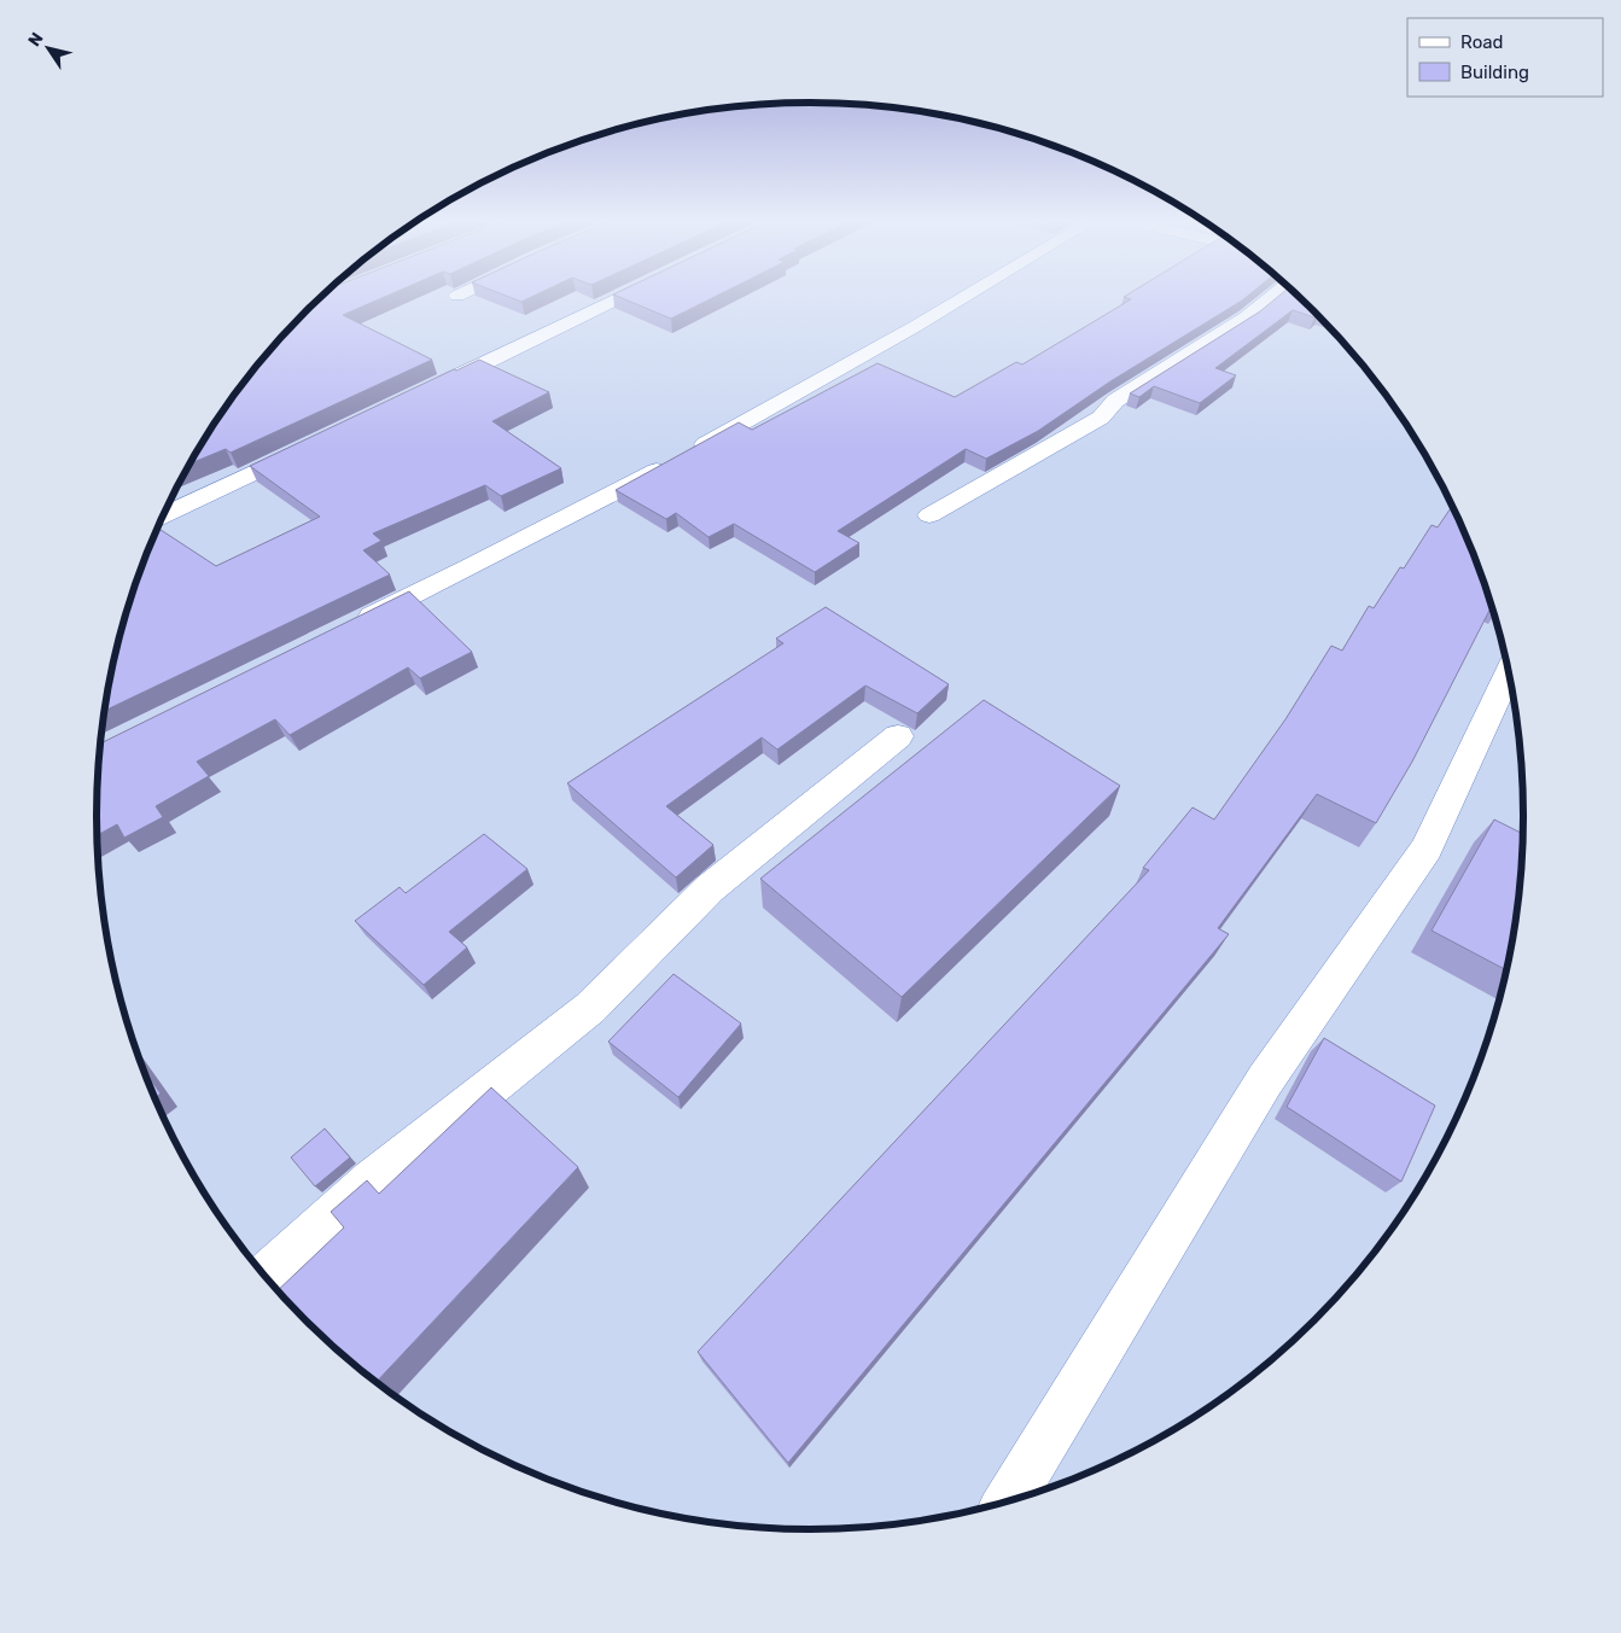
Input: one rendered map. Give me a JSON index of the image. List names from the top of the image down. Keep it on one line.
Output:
{"legend":["Road","Building"],"north":"top left"}
